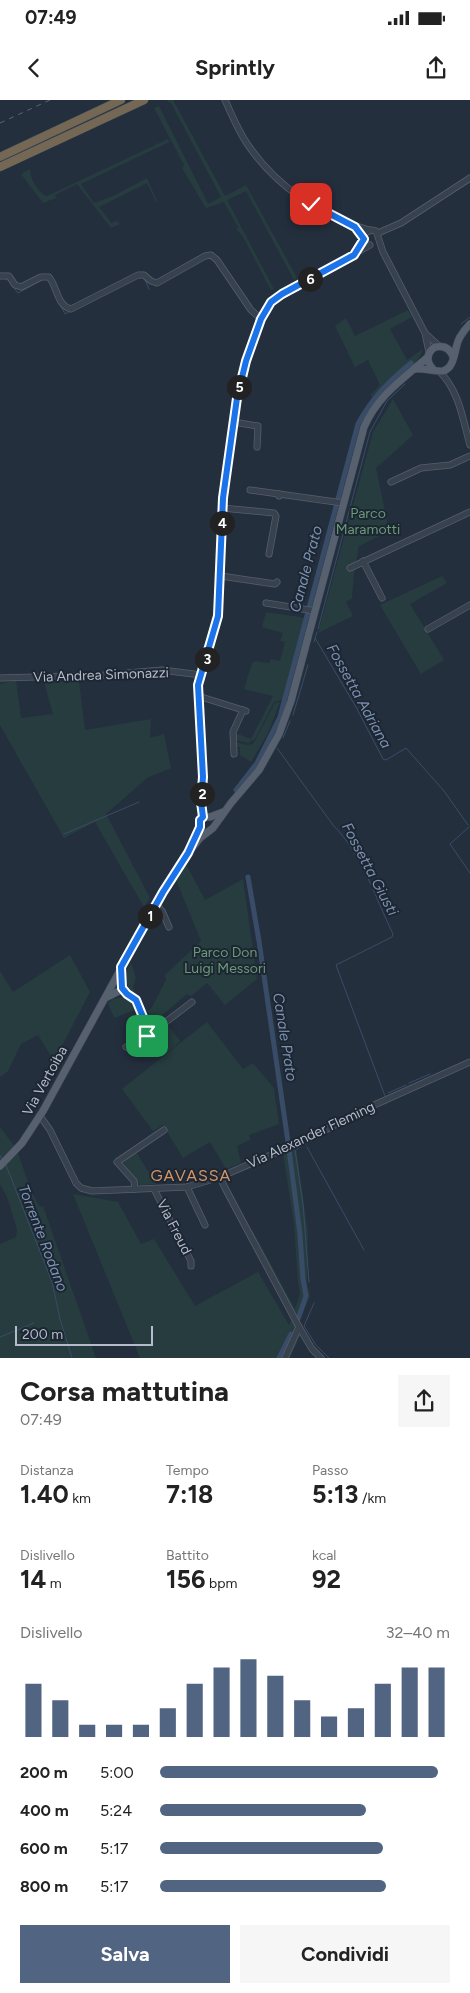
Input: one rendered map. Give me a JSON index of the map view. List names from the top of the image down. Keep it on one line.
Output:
{"streets":{"main road":["Via Vertoiba"],"street":["Via Andrea Simonazzi","Via Alexander Fleming","Via Freud"]},"crossings":[["Via Vertoiba","Via Alexander Fleming"],["Via Alexander Fleming","Via Freud"]],"districts":["GAVASSA"],"water":["Canale Prato","Fossetta Adriana","Fossetta Giusti","Torrente Rodano"],"parks":["Parco Maramotti","Parco Don Luigi Messori"],"scale_bar":"200 m","page":{"status":"07:49","header":"Sprintly","pins":["6","5","4","3","2","1"],"scale":"200 m","heading":["Corsa mattutina","07:49"],"stats":[["Distanza","1.40 km"],["Tempo","7:18"],["Passo","5:13 /km"],["Dislivello","14 m"],["Battito","156 bpm"],["kcal","92"]],"chart":["Dislivello","32–40 m"],"list":[{"name":"200 m","note":"5:00"},{"name":"400 m","note":"5:24"},{"name":"600 m","note":"5:17"},{"name":"800 m","note":"5:17"}],"buttons":["Salva","Condividi"]}}
